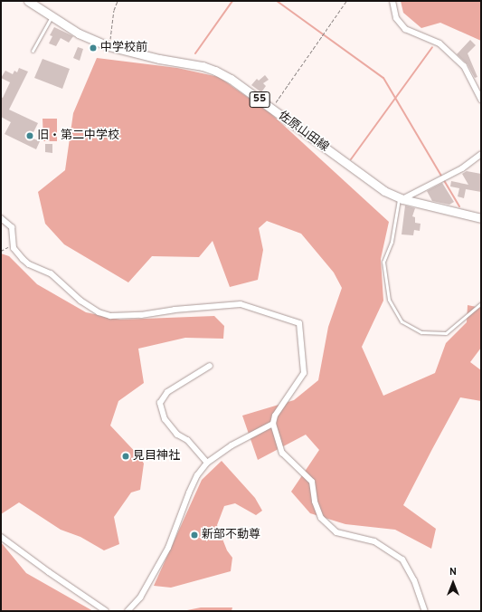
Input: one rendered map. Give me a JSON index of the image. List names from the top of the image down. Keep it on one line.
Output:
{"streets":{"main road":["55","佐原山田線"]},"places":["中学校前","旧・第二中学校","見目神社","新部不動尊"],"north":"top"}
